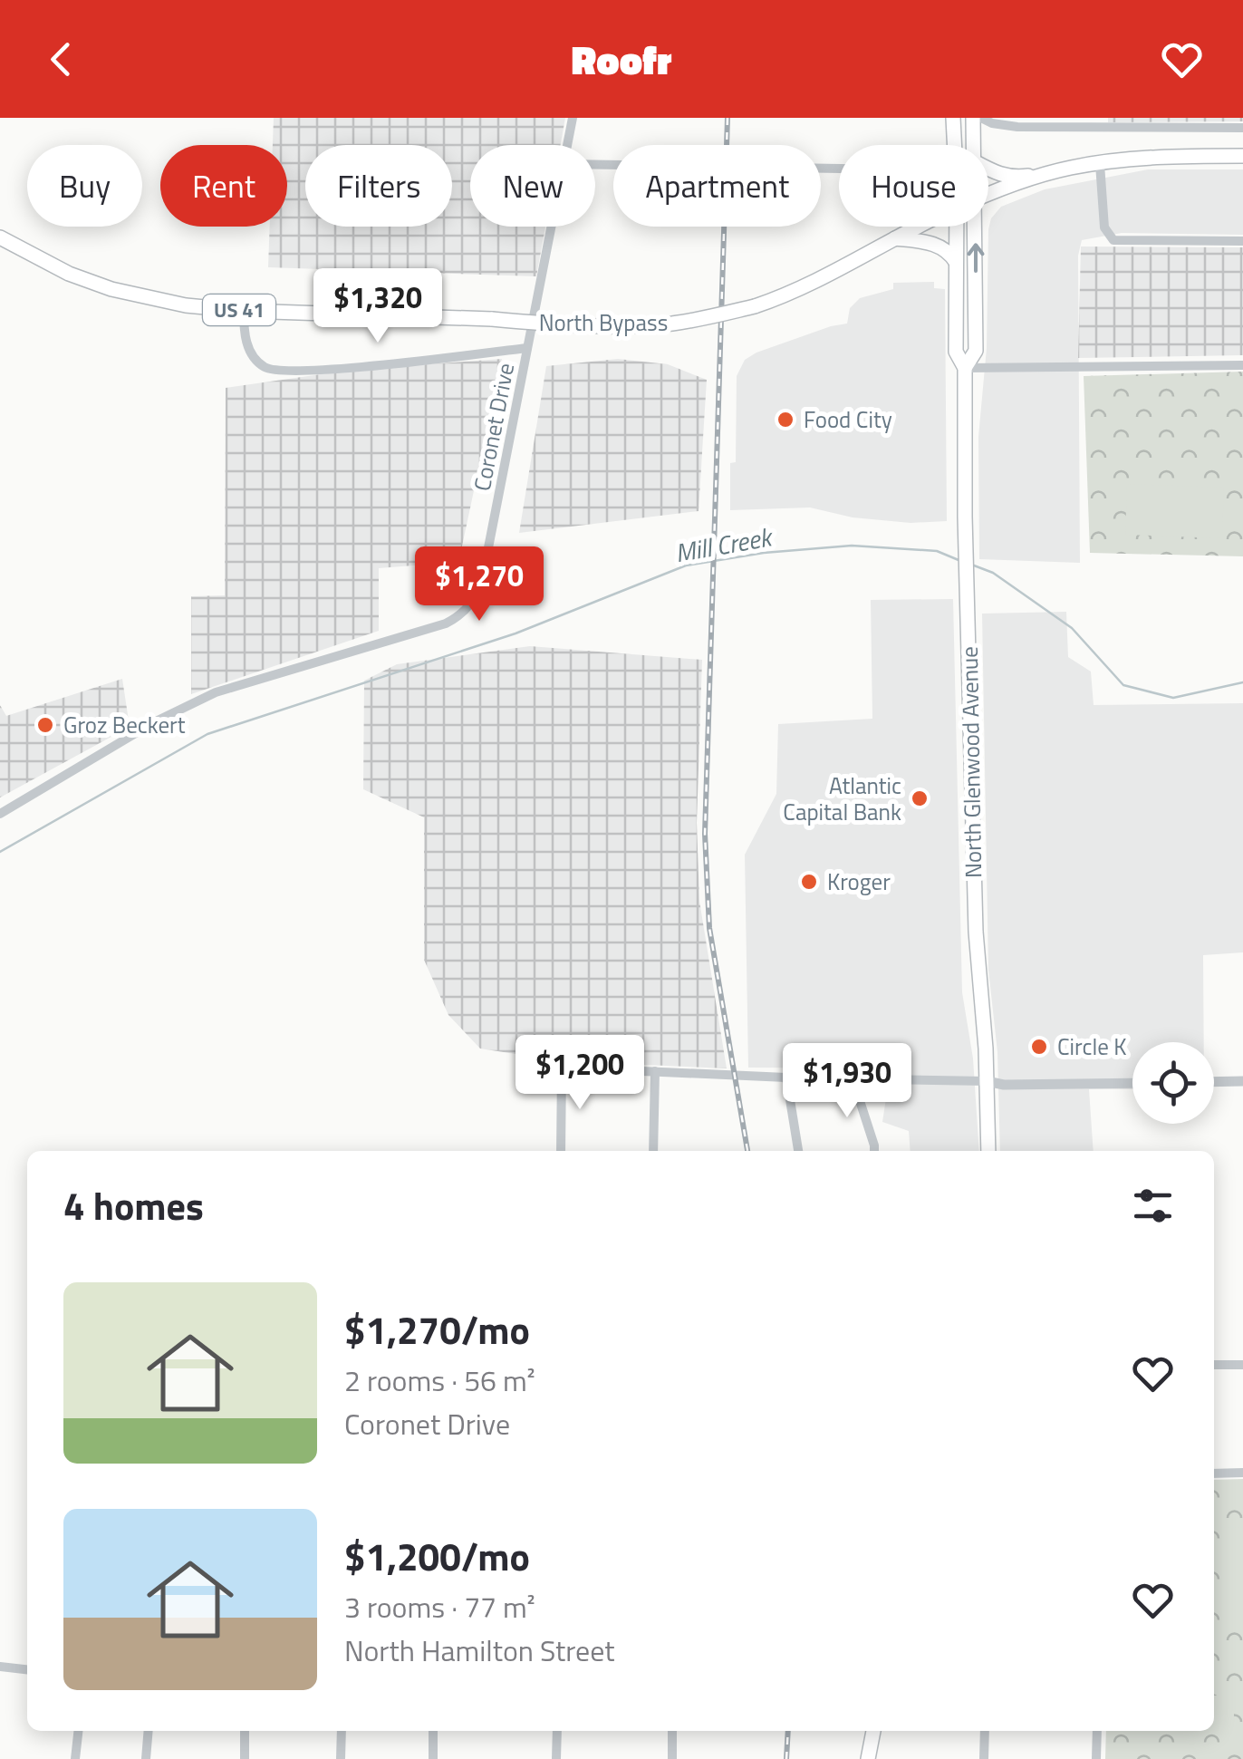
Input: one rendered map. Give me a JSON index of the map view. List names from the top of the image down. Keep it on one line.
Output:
{"streets":{"main road":["US 41","North Bypass","North Glenwood Avenue"],"street":["Coronet Drive"]},"water":["Mill Creek"],"places":["Food City","Groz Beckert","Atlantic Capital Bank","Kroger","Circle K"],"page":{"header":"Roofr","chip":["Buy","Rent","Filters","New","Apartment","House"],"price":["$1,320","$1,270","$1,200","$1,930"],"heading":"4 homes","list":[{"name":"$1,270/mo","note":"2 rooms · 56 m² · Coronet Drive"},{"name":"$1,200/mo","note":"3 rooms · 77 m² · North Hamilton Street"}]}}
